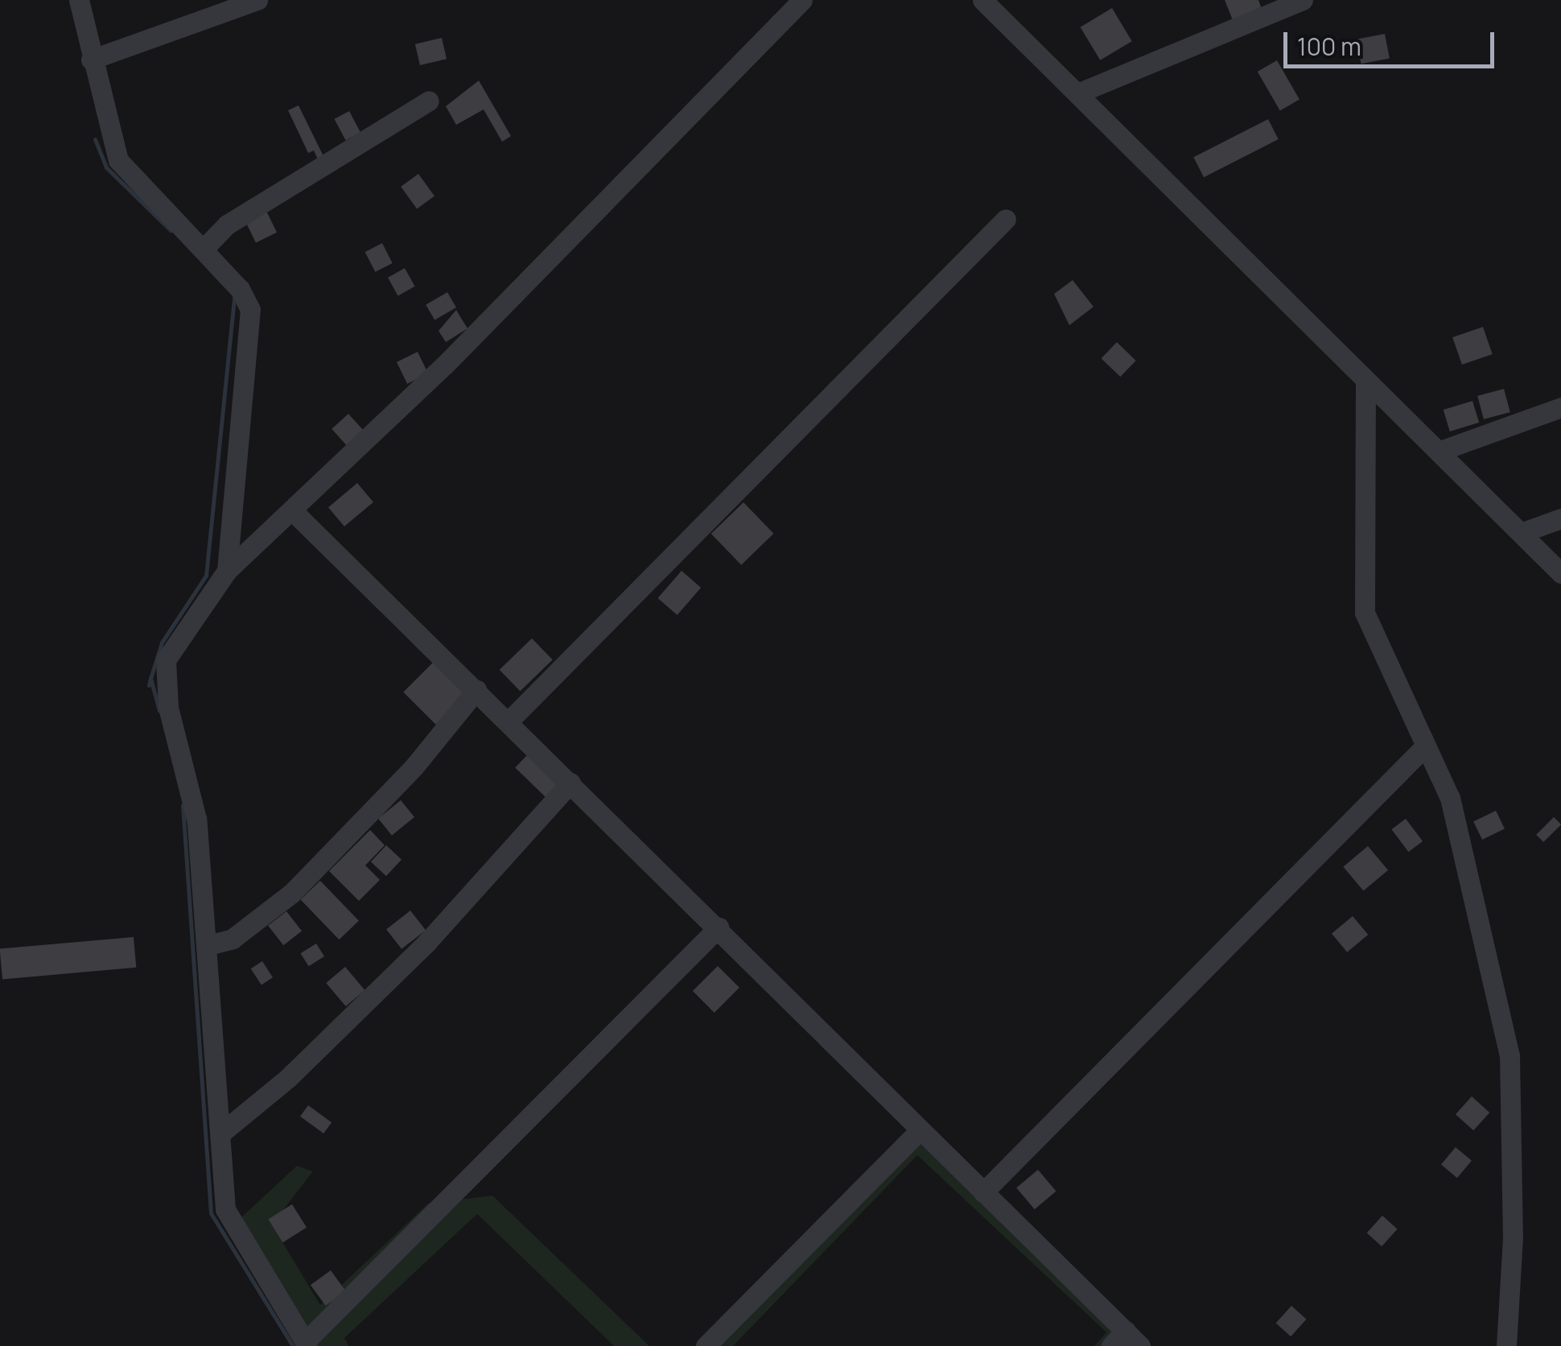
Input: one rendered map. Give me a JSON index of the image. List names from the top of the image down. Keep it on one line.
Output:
{"scale_bar":"100 m"}
